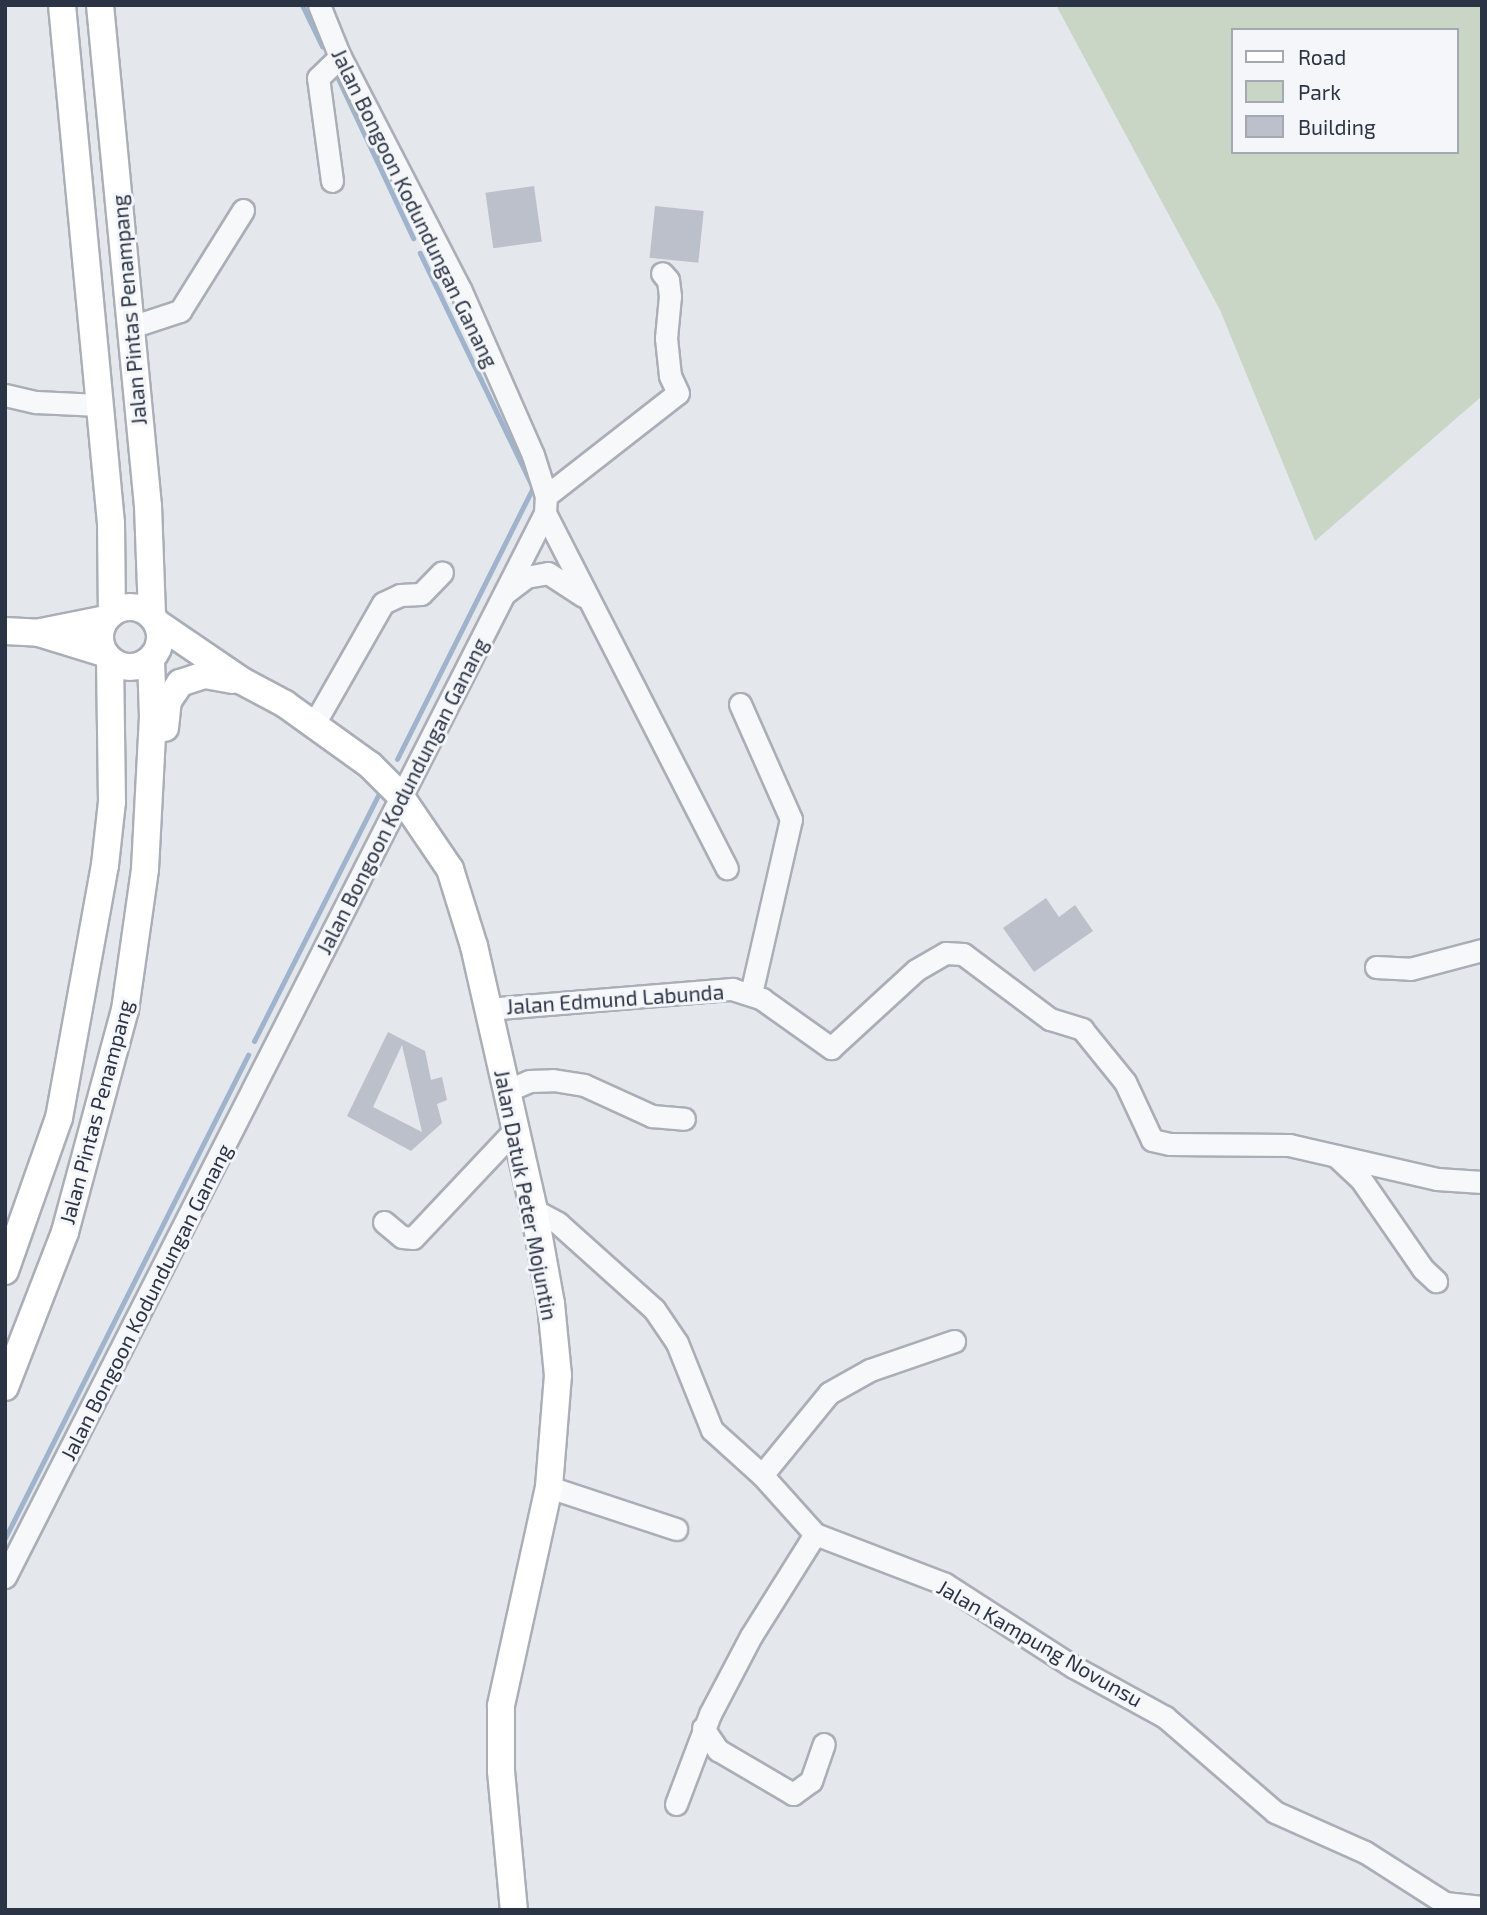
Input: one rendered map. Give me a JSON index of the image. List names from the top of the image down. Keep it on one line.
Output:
{"streets":{"main road":["Jalan Pintas Penampang","Jalan Datuk Peter Mojuntin"],"street":["Jalan Bongoon Kodundungan Ganang","Jalan Edmund Labunda","Jalan Kampung Novunsu"]},"crossings":[["Jalan Bongoon Kodundungan Ganang","Jalan Datuk Peter Mojuntin"],["Jalan Pintas Penampang","Jalan Datuk Peter Mojuntin"],["Jalan Edmund Labunda","Jalan Datuk Peter Mojuntin"],["Jalan Datuk Peter Mojuntin","Jalan Kampung Novunsu"]],"legend":["Road","Park","Building"]}
